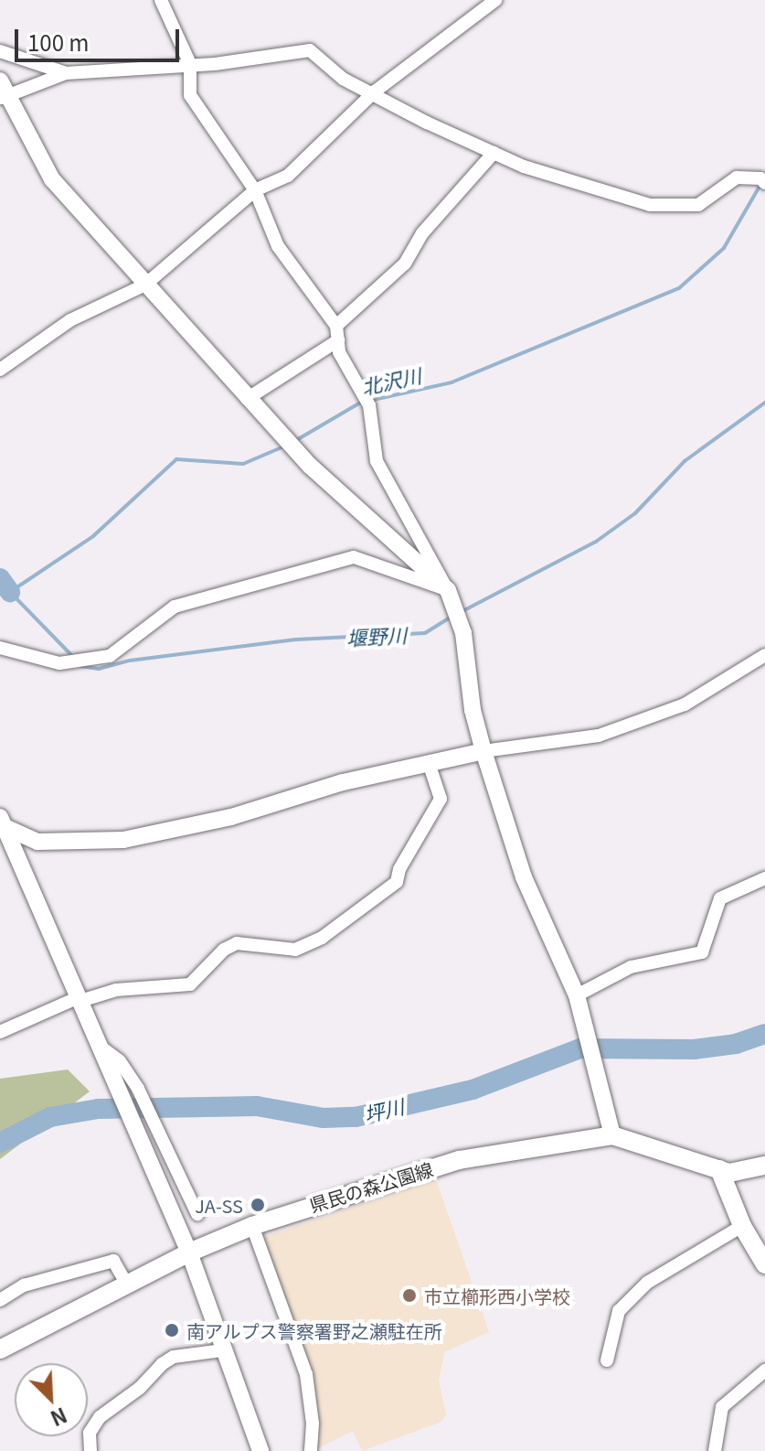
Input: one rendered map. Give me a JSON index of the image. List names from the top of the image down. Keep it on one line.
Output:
{"streets":{"main road":["県民の森公園線"]},"water":["北沢川","堰野川","坪川"],"places":["JA-SS","市立櫛形西小学校","南アルプス警察署野之瀬駐在所"],"scale_bar":"100 m","north":"bottom right"}
